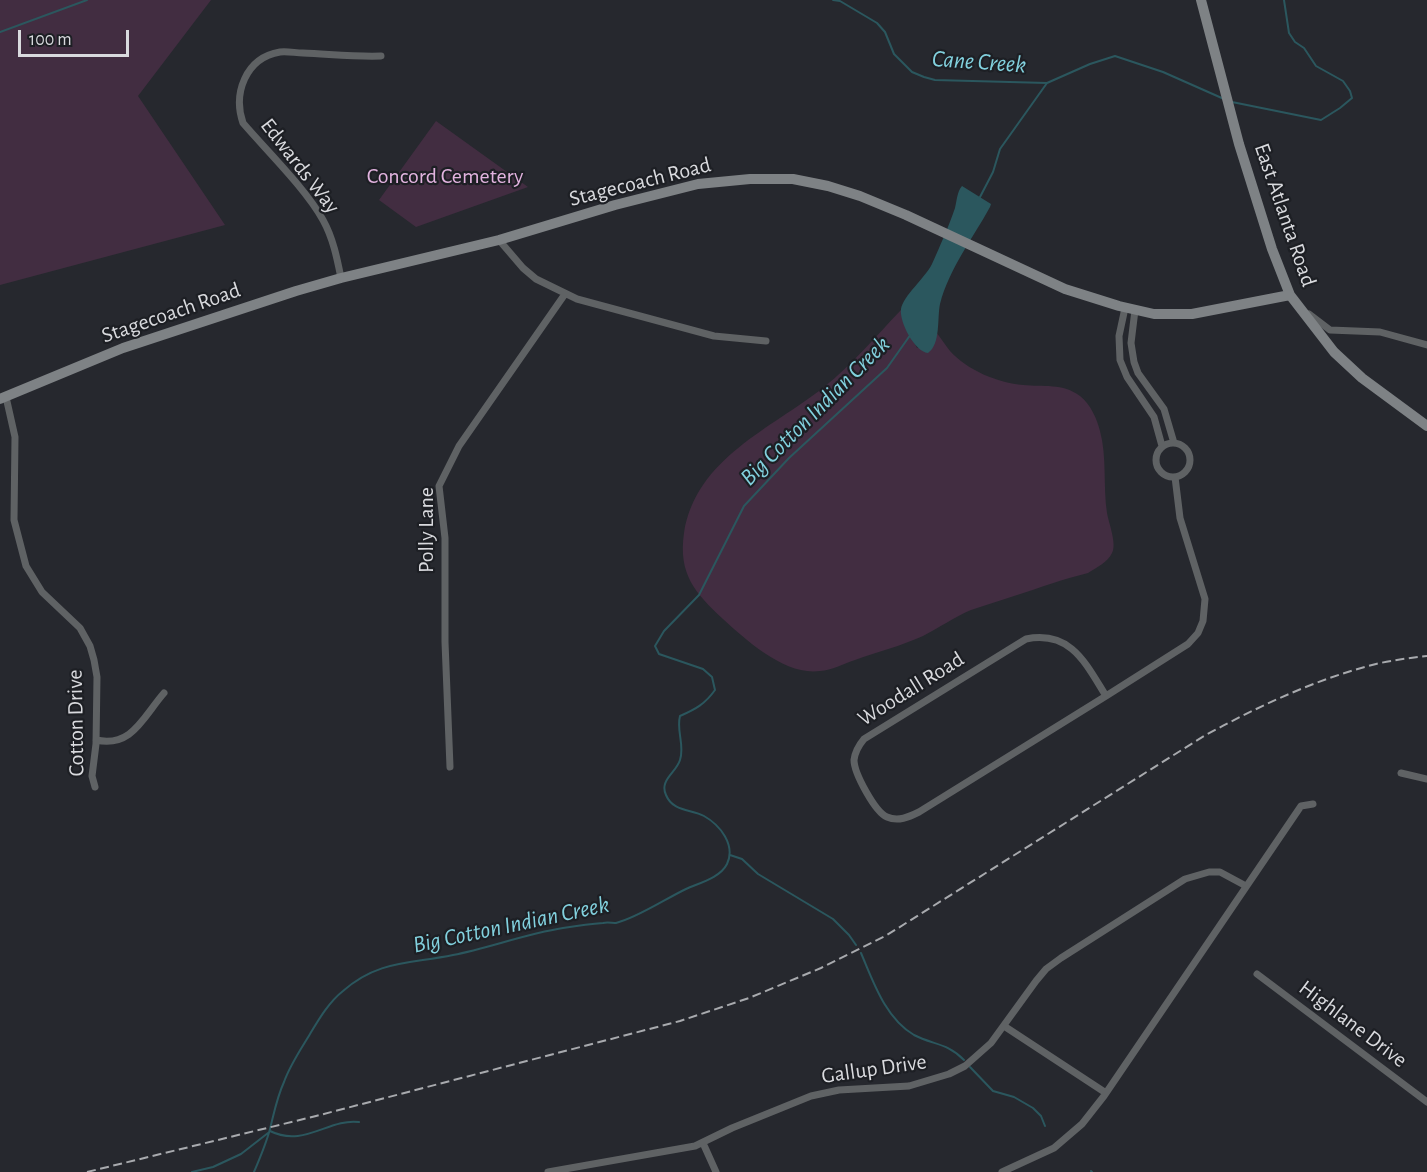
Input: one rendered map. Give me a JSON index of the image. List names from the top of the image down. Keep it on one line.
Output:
{"streets":{"street":["Edwards Way","Stagecoach Road","East Atlanta Road","Polly Lane","Woodall Road","Cotton Drive","Highlane Drive","Gallup Drive"]},"crossings":[["Edwards Way","Stagecoach Road"],["Stagecoach Road","East Atlanta Road"],["Stagecoach Road","Cotton Drive"]],"water":["Cane Creek","Big Cotton Indian Creek"],"parks":["Concord Cemetery"],"scale_bar":"100 m"}
